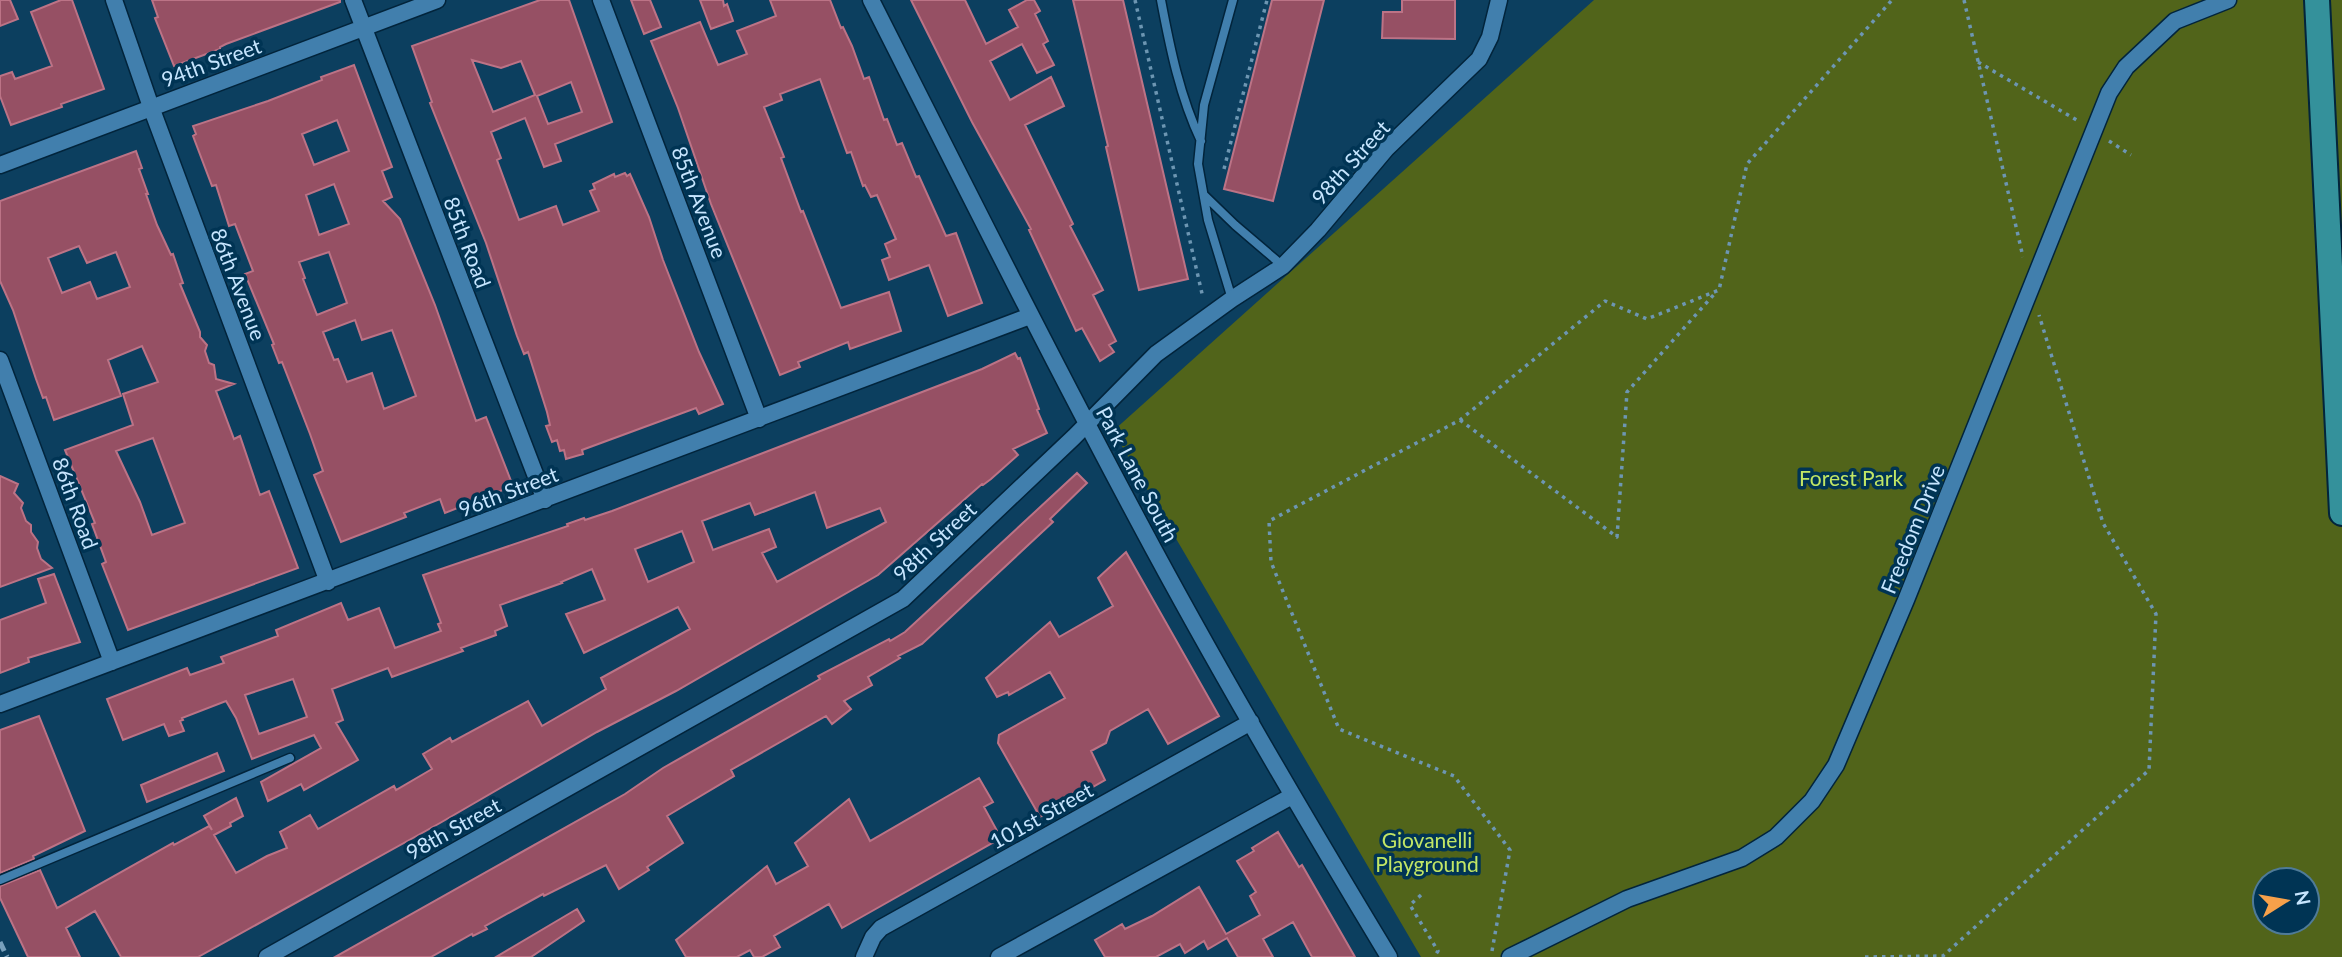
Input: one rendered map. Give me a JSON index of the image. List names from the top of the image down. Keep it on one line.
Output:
{"streets":{"street":["94th Street","98th Street","85th Avenue","85th Road","86th Avenue","Park Lane South","96th Street","86th Road","Freedom Drive","101st Street"]},"crossings":[["94th Street","85th Road"],["94th Street","86th Avenue"],["98th Street","Park Lane South"],["85th Avenue","96th Street"],["85th Road","96th Street"],["86th Avenue","96th Street"],["Park Lane South","96th Street"],["Park Lane South","101st Street"],["96th Street","86th Road"]],"parks":["Forest Park","Giovanelli Playground"],"north":"right"}
